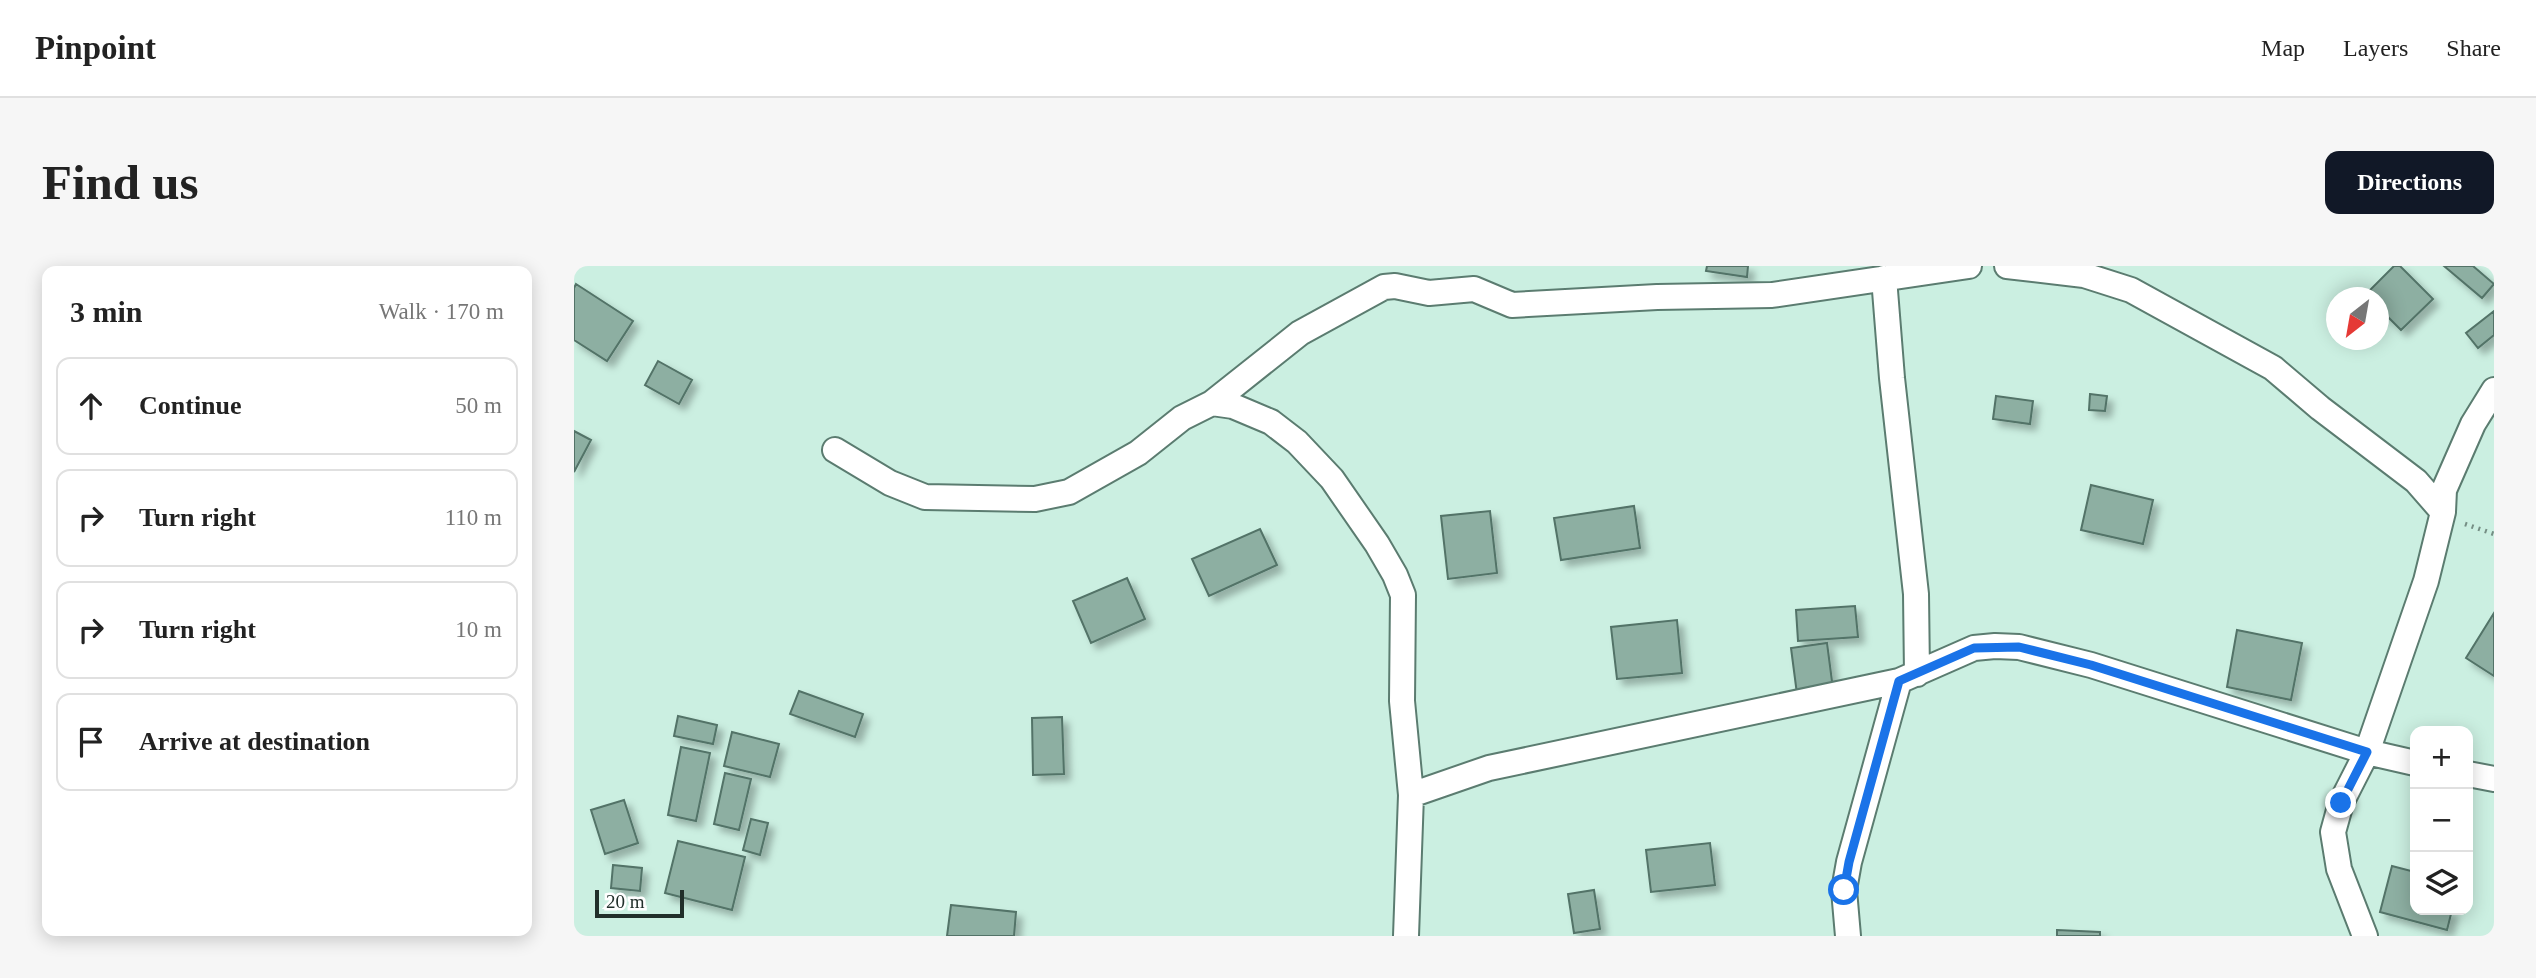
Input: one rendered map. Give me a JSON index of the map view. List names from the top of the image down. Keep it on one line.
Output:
{"scale_bar":"20 m","north":"bottom left","page":{"header":"Pinpoint","nav":["Map","Layers","Share"],"buttons":"Directions","title":"Find us","heading":["3 min","Walk · 170 m"],"list":[["Continue","50 m"],["Turn right","110 m"],["Turn right","10 m"],"Arrive at destination"],"map_buttons":["+","−"],"scale":"20 m"}}
